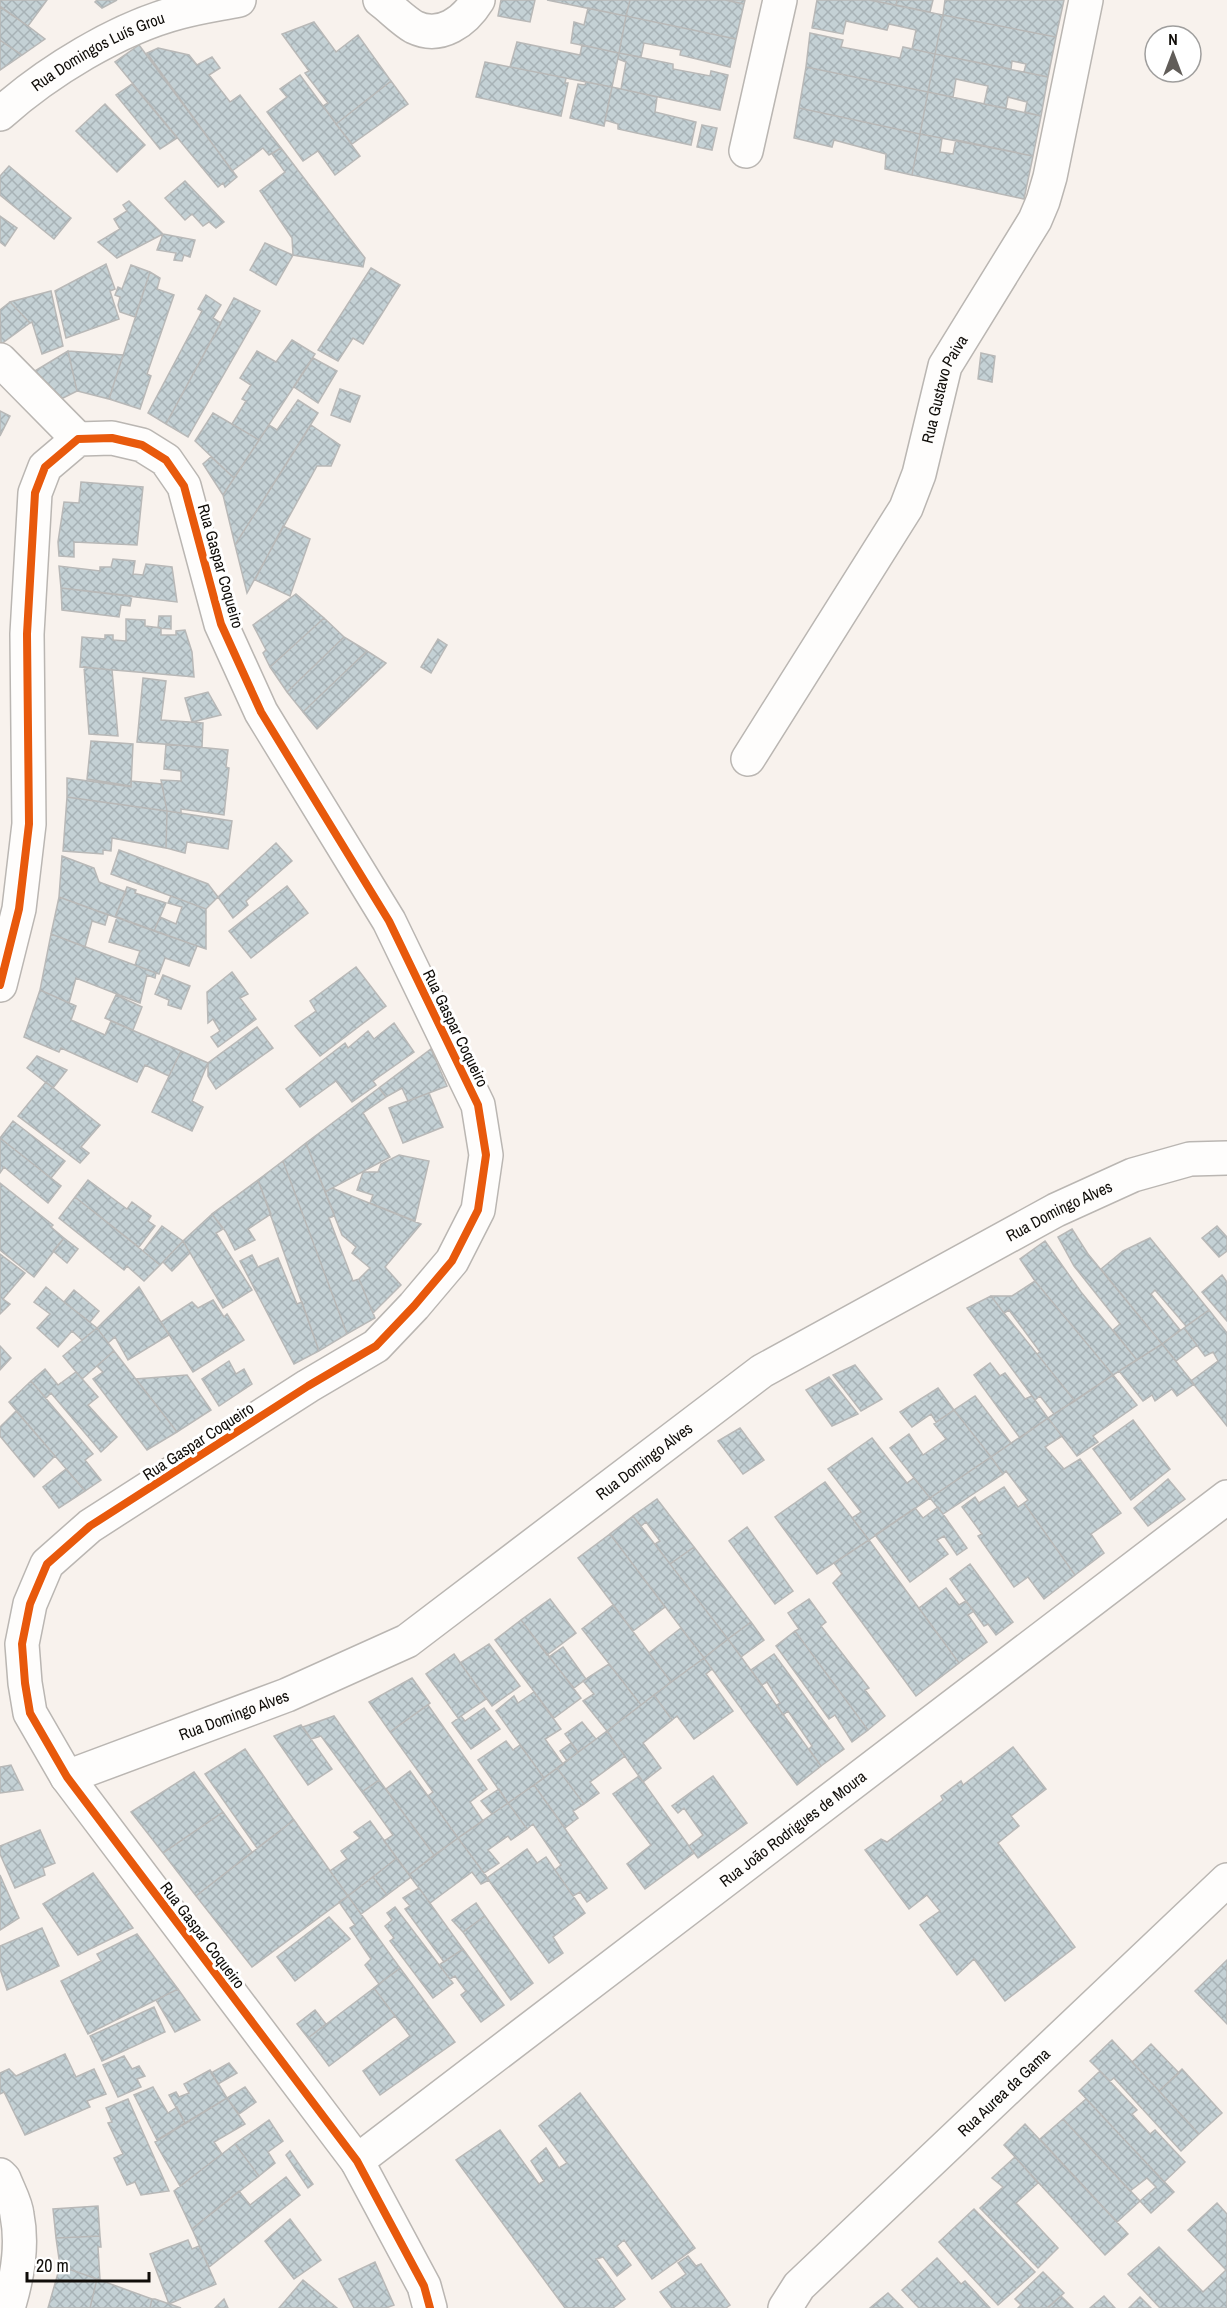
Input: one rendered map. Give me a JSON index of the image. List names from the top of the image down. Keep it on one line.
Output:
{"streets":{"street":["Rua Domingos Luís Grou","Rua Gustavo Paiva","Rua Gaspar Coqueiro","Rua Domingo Alves","Rua João Rodrigues de Moura","Rua Aurea da Gama"]},"crossings":[["Rua Gaspar Coqueiro","Rua Domingo Alves"],["Rua Gaspar Coqueiro","Rua João Rodrigues de Moura"]],"scale_bar":"20 m","north":"top"}
